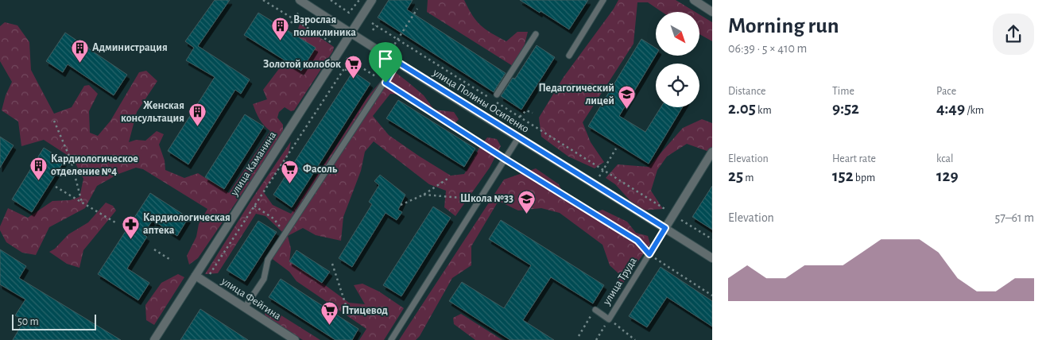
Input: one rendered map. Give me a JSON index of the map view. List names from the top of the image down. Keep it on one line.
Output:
{"streets":{"street":["улица Полины Осипенко","улица Каманина","улица Труда","улица Фейгина"]},"crossings":[["улица Полины Осипенко","улица Каманина"],["улица Полины Осипенко","улица Труда"],["улица Каманина","улица Фейгина"]],"places":{"building":["Взрослая поликлиника","Администрация","Женская консультация","Кардиологическое отделение №4"],"supermarket":["Золотой колобок","Фасоль","Птицевод"],"school or university":["Педагогический лицей","Школа №33"],"pharmacy":["Кардиологическая аптека"]},"scale_bar":"50 m","north":"bottom right","page":{"heading":["Morning run","06:39 · 5 × 410 m"],"stats":[["Distance","2.05 km"],["Time","9:52"],["Pace","4:49 /km"],["Elevation","25 m"],["Heart rate","152 bpm"],["kcal","129"]],"chart":["Elevation","57–61 m"],"scale":"50 m"}}
